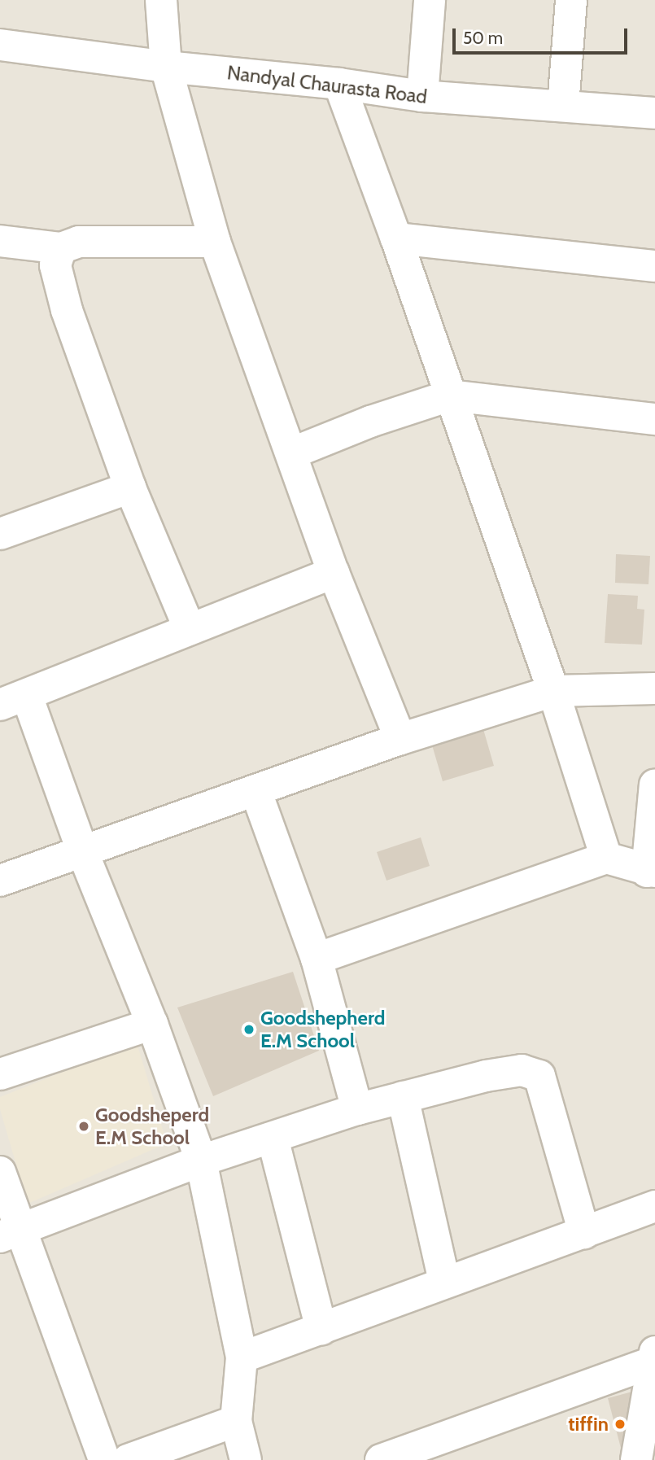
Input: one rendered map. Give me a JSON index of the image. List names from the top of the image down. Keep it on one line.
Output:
{"streets":{"street":["Nandyal Chaurasta Road"]},"places":["Goodshepherd E.M School","Goodsheperd E.M School","tiffin"],"scale_bar":"50 m"}
